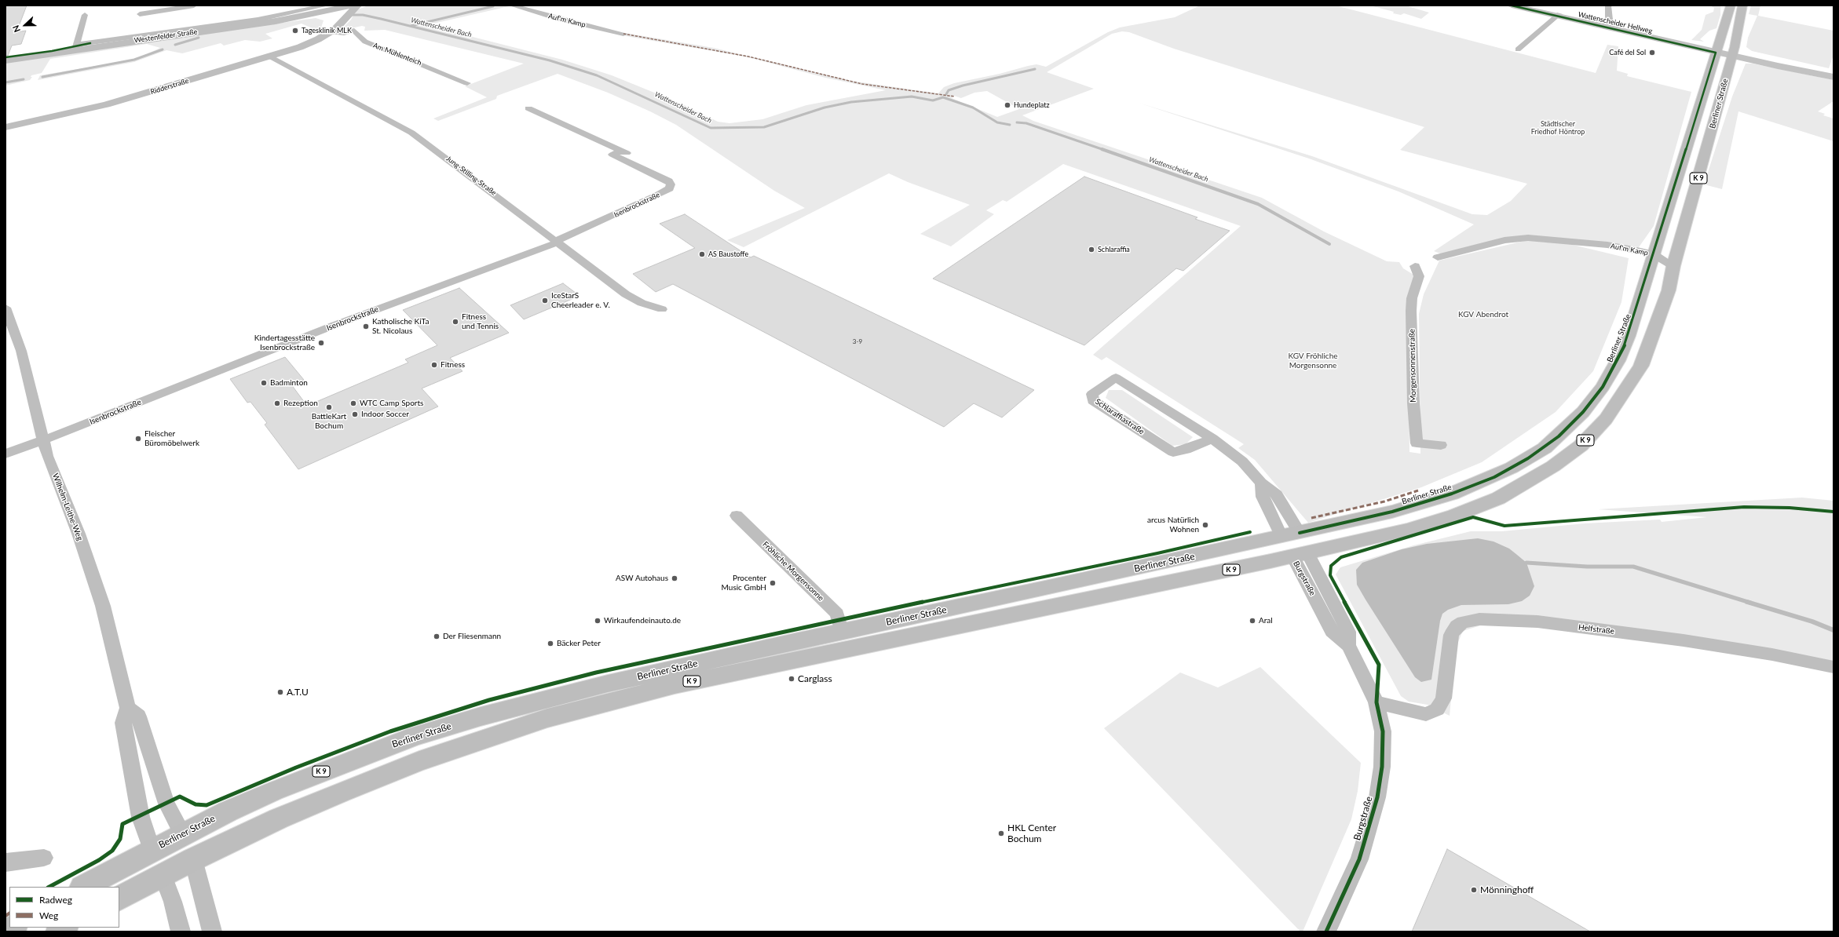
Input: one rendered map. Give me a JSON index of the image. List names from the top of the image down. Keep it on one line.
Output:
{"streets":{"main road":["Wattenscheider Hellweg","Berliner Straße","K 9"],"street":["Auf'm Kamp","Westenfelder Straße","Am Mühlenteich","Ridderstraße","Jung-Stilling-Straße","Isenbrockstraße","Morgensonnenstraße","Schlaraffiastraße","Wilhelm-Leithe-Weg","Fröhliche Morgensonne","Burgstraße","Helfstraße"]},"crossings":[["Auf'm Kamp","Berliner Straße"],["Wattenscheider Hellweg","Berliner Straße"],["Am Mühlenteich","Ridderstraße"],["Ridderstraße","Jung-Stilling-Straße"],["Berliner Straße","Schlaraffiastraße"],["Berliner Straße","Fröhliche Morgensonne"],["Berliner Straße","Burgstraße"],["Jung-Stilling-Straße","Isenbrockstraße"],["Isenbrockstraße","Wilhelm-Leithe-Weg"],["Burgstraße","Helfstraße"]],"water":["Wattenscheider Bach"],"parks":["Städtischer Friedhof Höntrop","KGV Abendrot","KGV Fröhliche Morgensonne"],"places":["Tagesklinik MLK","Café del Sol","Hundeplatz","Schlaraffia","AS Baustoffe","IceStarS Cheerleader e. V.","Fitness und Tennis","Katholische KiTa St. Nicolaus","Kindertagesstätte Isenbrockstraße","Fitness","Badminton","Rezeption","WTC Camp Sports","BattleKart Bochum","Indoor Soccer","Fleischer Büromöbelwerk","arcus Natürlich Wohnen","ASW Autohaus","Procenter Music GmbH","Wirkaufendeinauto.de","Aral","Der Fliesenmann","Bäcker Peter","Carglass","A.T.U","HKL Center Bochum","Mönninghoff"],"house_numbers":["3-9"],"legend":["Radweg","Weg"],"north":"left"}
